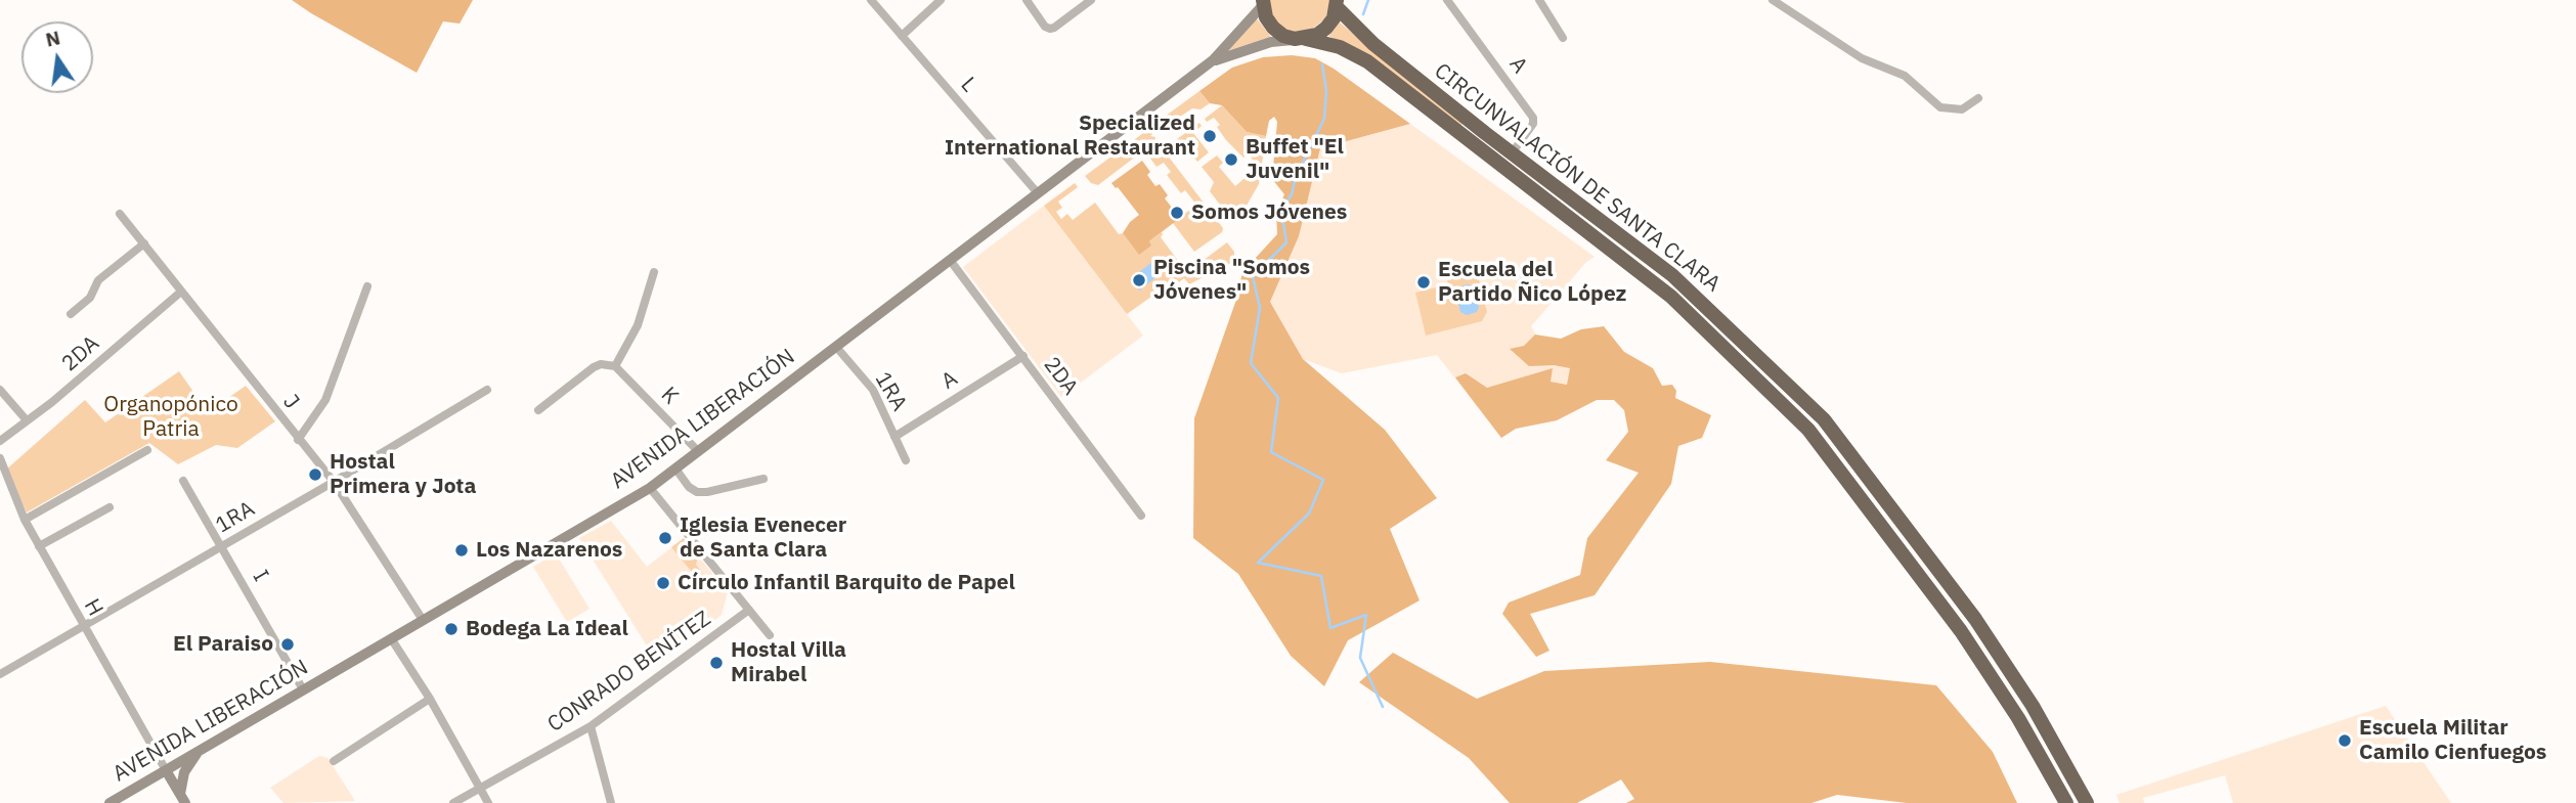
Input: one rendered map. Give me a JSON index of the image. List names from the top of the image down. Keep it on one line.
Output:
{"streets":{"highway":["CIRCUNVALACIÓN DE SANTA CLARA"],"main road":["AVENIDA LIBERACIÓN"],"street":["A","L","2DA","1RA","K","J","I","H","CONRADO BENÍTEZ"]},"crossings":[["A","CIRCUNVALACIÓN DE SANTA CLARA"],["A","2DA"],["A","1RA"],["L","AVENIDA LIBERACIÓN"],["CIRCUNVALACIÓN DE SANTA CLARA","AVENIDA LIBERACIÓN"],["2DA","J"],["2DA","AVENIDA LIBERACIÓN"],["1RA","J"],["1RA","AVENIDA LIBERACIÓN"],["1RA","I"],["1RA","H"],["K","AVENIDA LIBERACIÓN"],["J","AVENIDA LIBERACIÓN"],["AVENIDA LIBERACIÓN","I"],["AVENIDA LIBERACIÓN","H"]],"parks":["Organopónico Patria"],"places":["Specialized International Restaurant","Buffet \"El Juvenil\"","Somos Jóvenes","Piscina \"Somos Jóvenes\"","Escuela del Partido Ñico López","Hostal Primera y Jota","Iglesia Evenecer de Santa Clara","Los Nazarenos","Círculo Infantil Barquito de Papel","Bodega La Ideal","El Paraiso","Hostal Villa Mirabel","Escuela Militar Camilo Cienfuegos"],"north":"top"}
